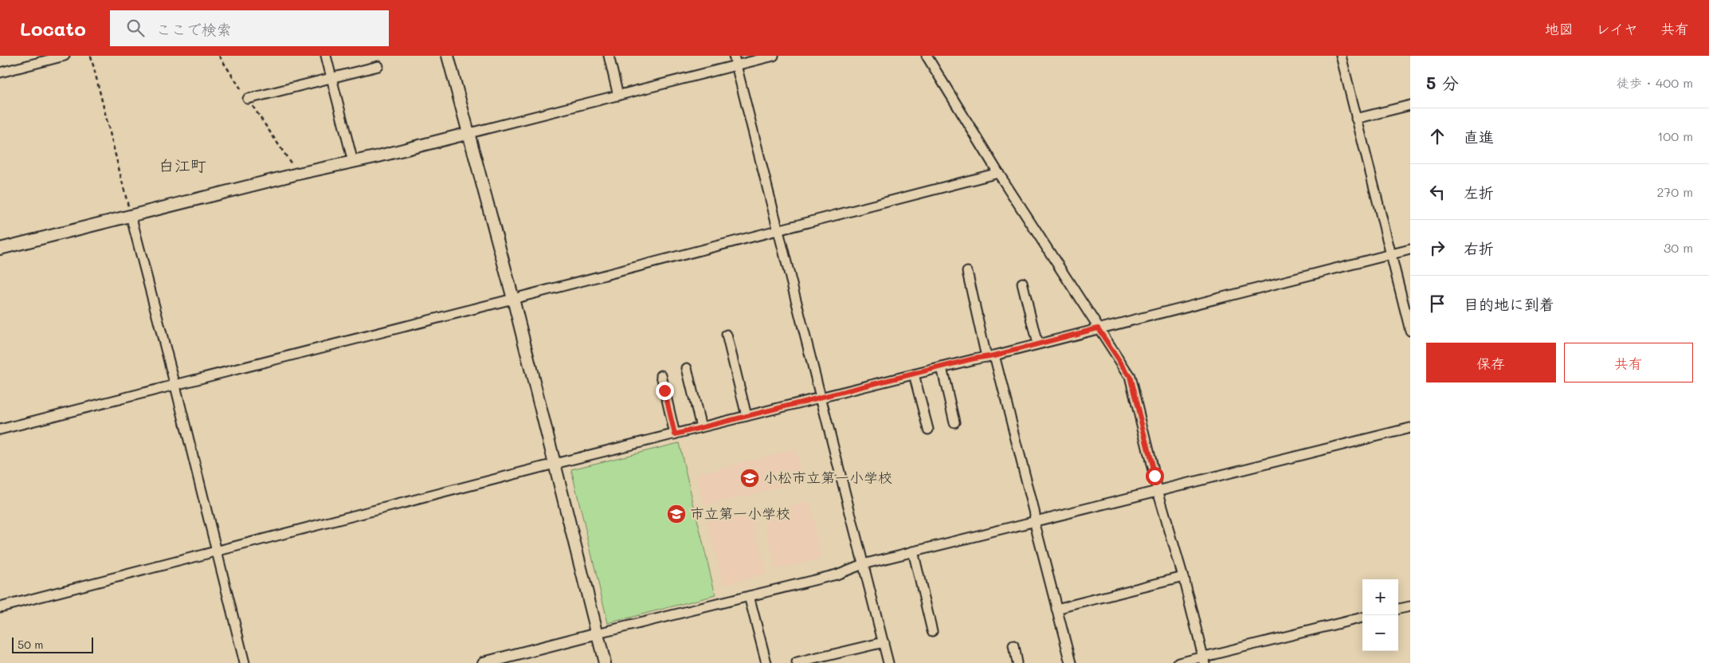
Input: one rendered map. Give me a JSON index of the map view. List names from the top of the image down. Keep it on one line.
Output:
{"districts":["白江町"],"places":{"school or university":["小松市立第一小学校","市立第一小学校"]},"scale_bar":"50 m","page":{"header":"Locato","search":"ここで検索","nav":["地図","レイヤ","共有"],"heading":["5 分","徒歩 · 400 m"],"list":[["直進","100 m"],["左折","270 m"],["右折","30 m"],"目的地に到着"],"buttons":["保存","共有"],"map_buttons":["+","−"],"scale":"50 m"}}
